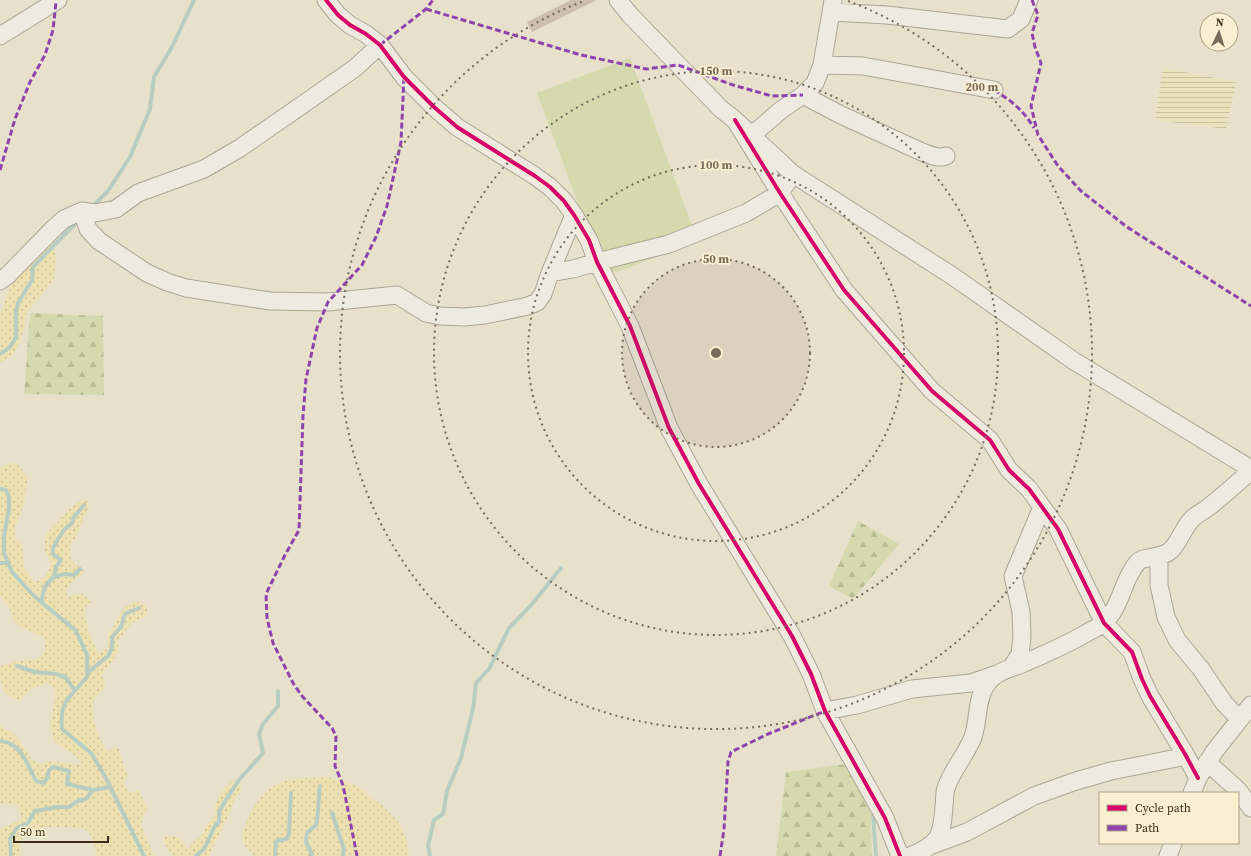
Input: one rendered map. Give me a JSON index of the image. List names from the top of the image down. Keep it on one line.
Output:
{"legend":["Cycle path","Path"],"scale_bar":"50 m","north":"top","rings":["150 m","200 m","100 m","50 m"]}
